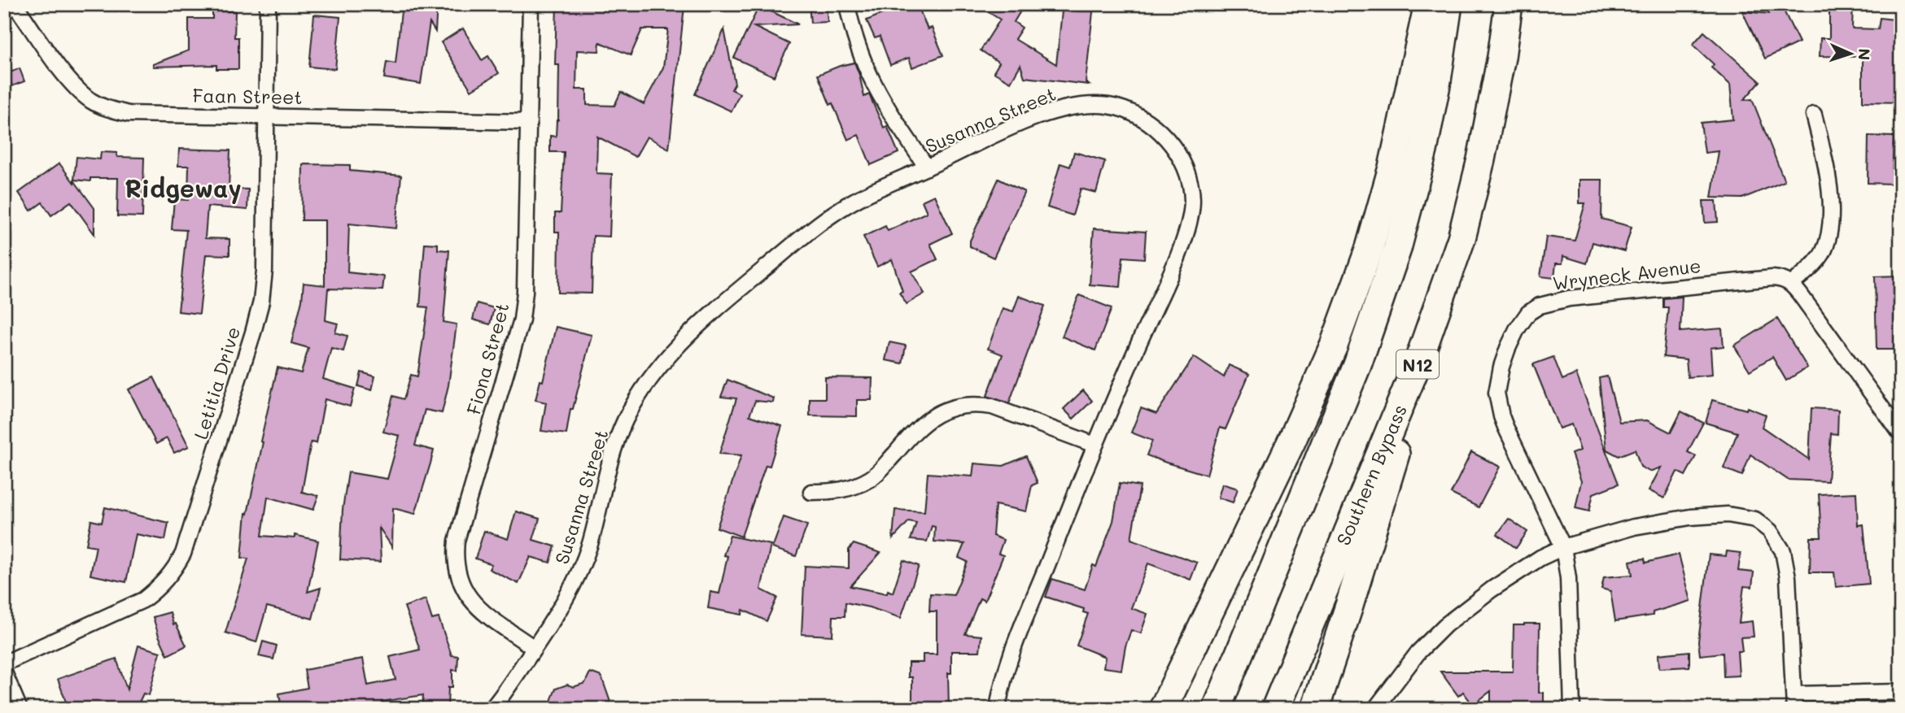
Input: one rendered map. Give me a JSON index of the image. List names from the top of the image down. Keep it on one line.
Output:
{"streets":{"highway":["N12","Southern Bypass"],"street":["Faan Street","Susanna Street","Wryneck Avenue","Fiona Street","Letitia Drive"]},"crossings":[["Faan Street","Fiona Street"],["Faan Street","Letitia Drive"],["Susanna Street","Fiona Street"]],"districts":["Ridgeway"],"north":"right"}
